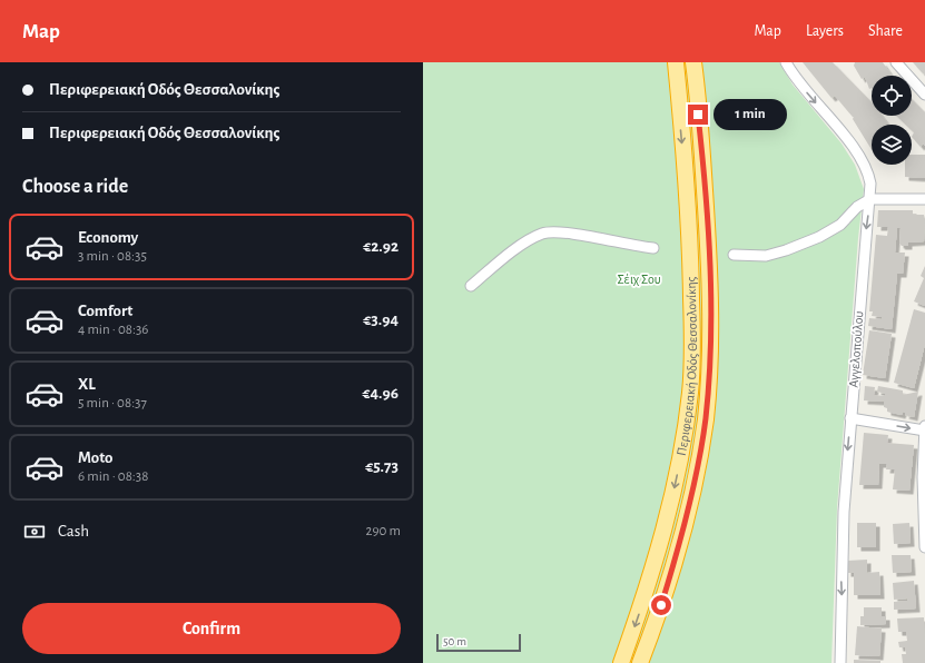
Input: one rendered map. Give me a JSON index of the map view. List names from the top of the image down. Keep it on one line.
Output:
{"streets":{"highway":["Περιφερειακή Οδός Θεσσαλονίκης"],"street":["Αγγελοπούλου"]},"one_way":["Αγγελοπούλου"],"parks":["Σέιχ Σου"],"scale_bar":"50 m","page":{"header":"Map","nav":["Map","Layers","Share"],"banner":["Περιφερειακή Οδός Θεσσαλονίκης","Περιφερειακή Οδός Θεσσαλονίκης"],"bubble":"1 min","heading":"Choose a ride","list":[{"name":"Economy","note":"3 min · 08:35","value":"€2.92"},{"name":"Comfort","note":"4 min · 08:36","value":"€3.94"},{"name":"XL","note":"5 min · 08:37","value":"€4.96"},{"name":"Moto","note":"6 min · 08:38","value":"€5.73"}],"pay":["Cash","290 m"],"buttons":"Confirm","scale":"50 m"}}
